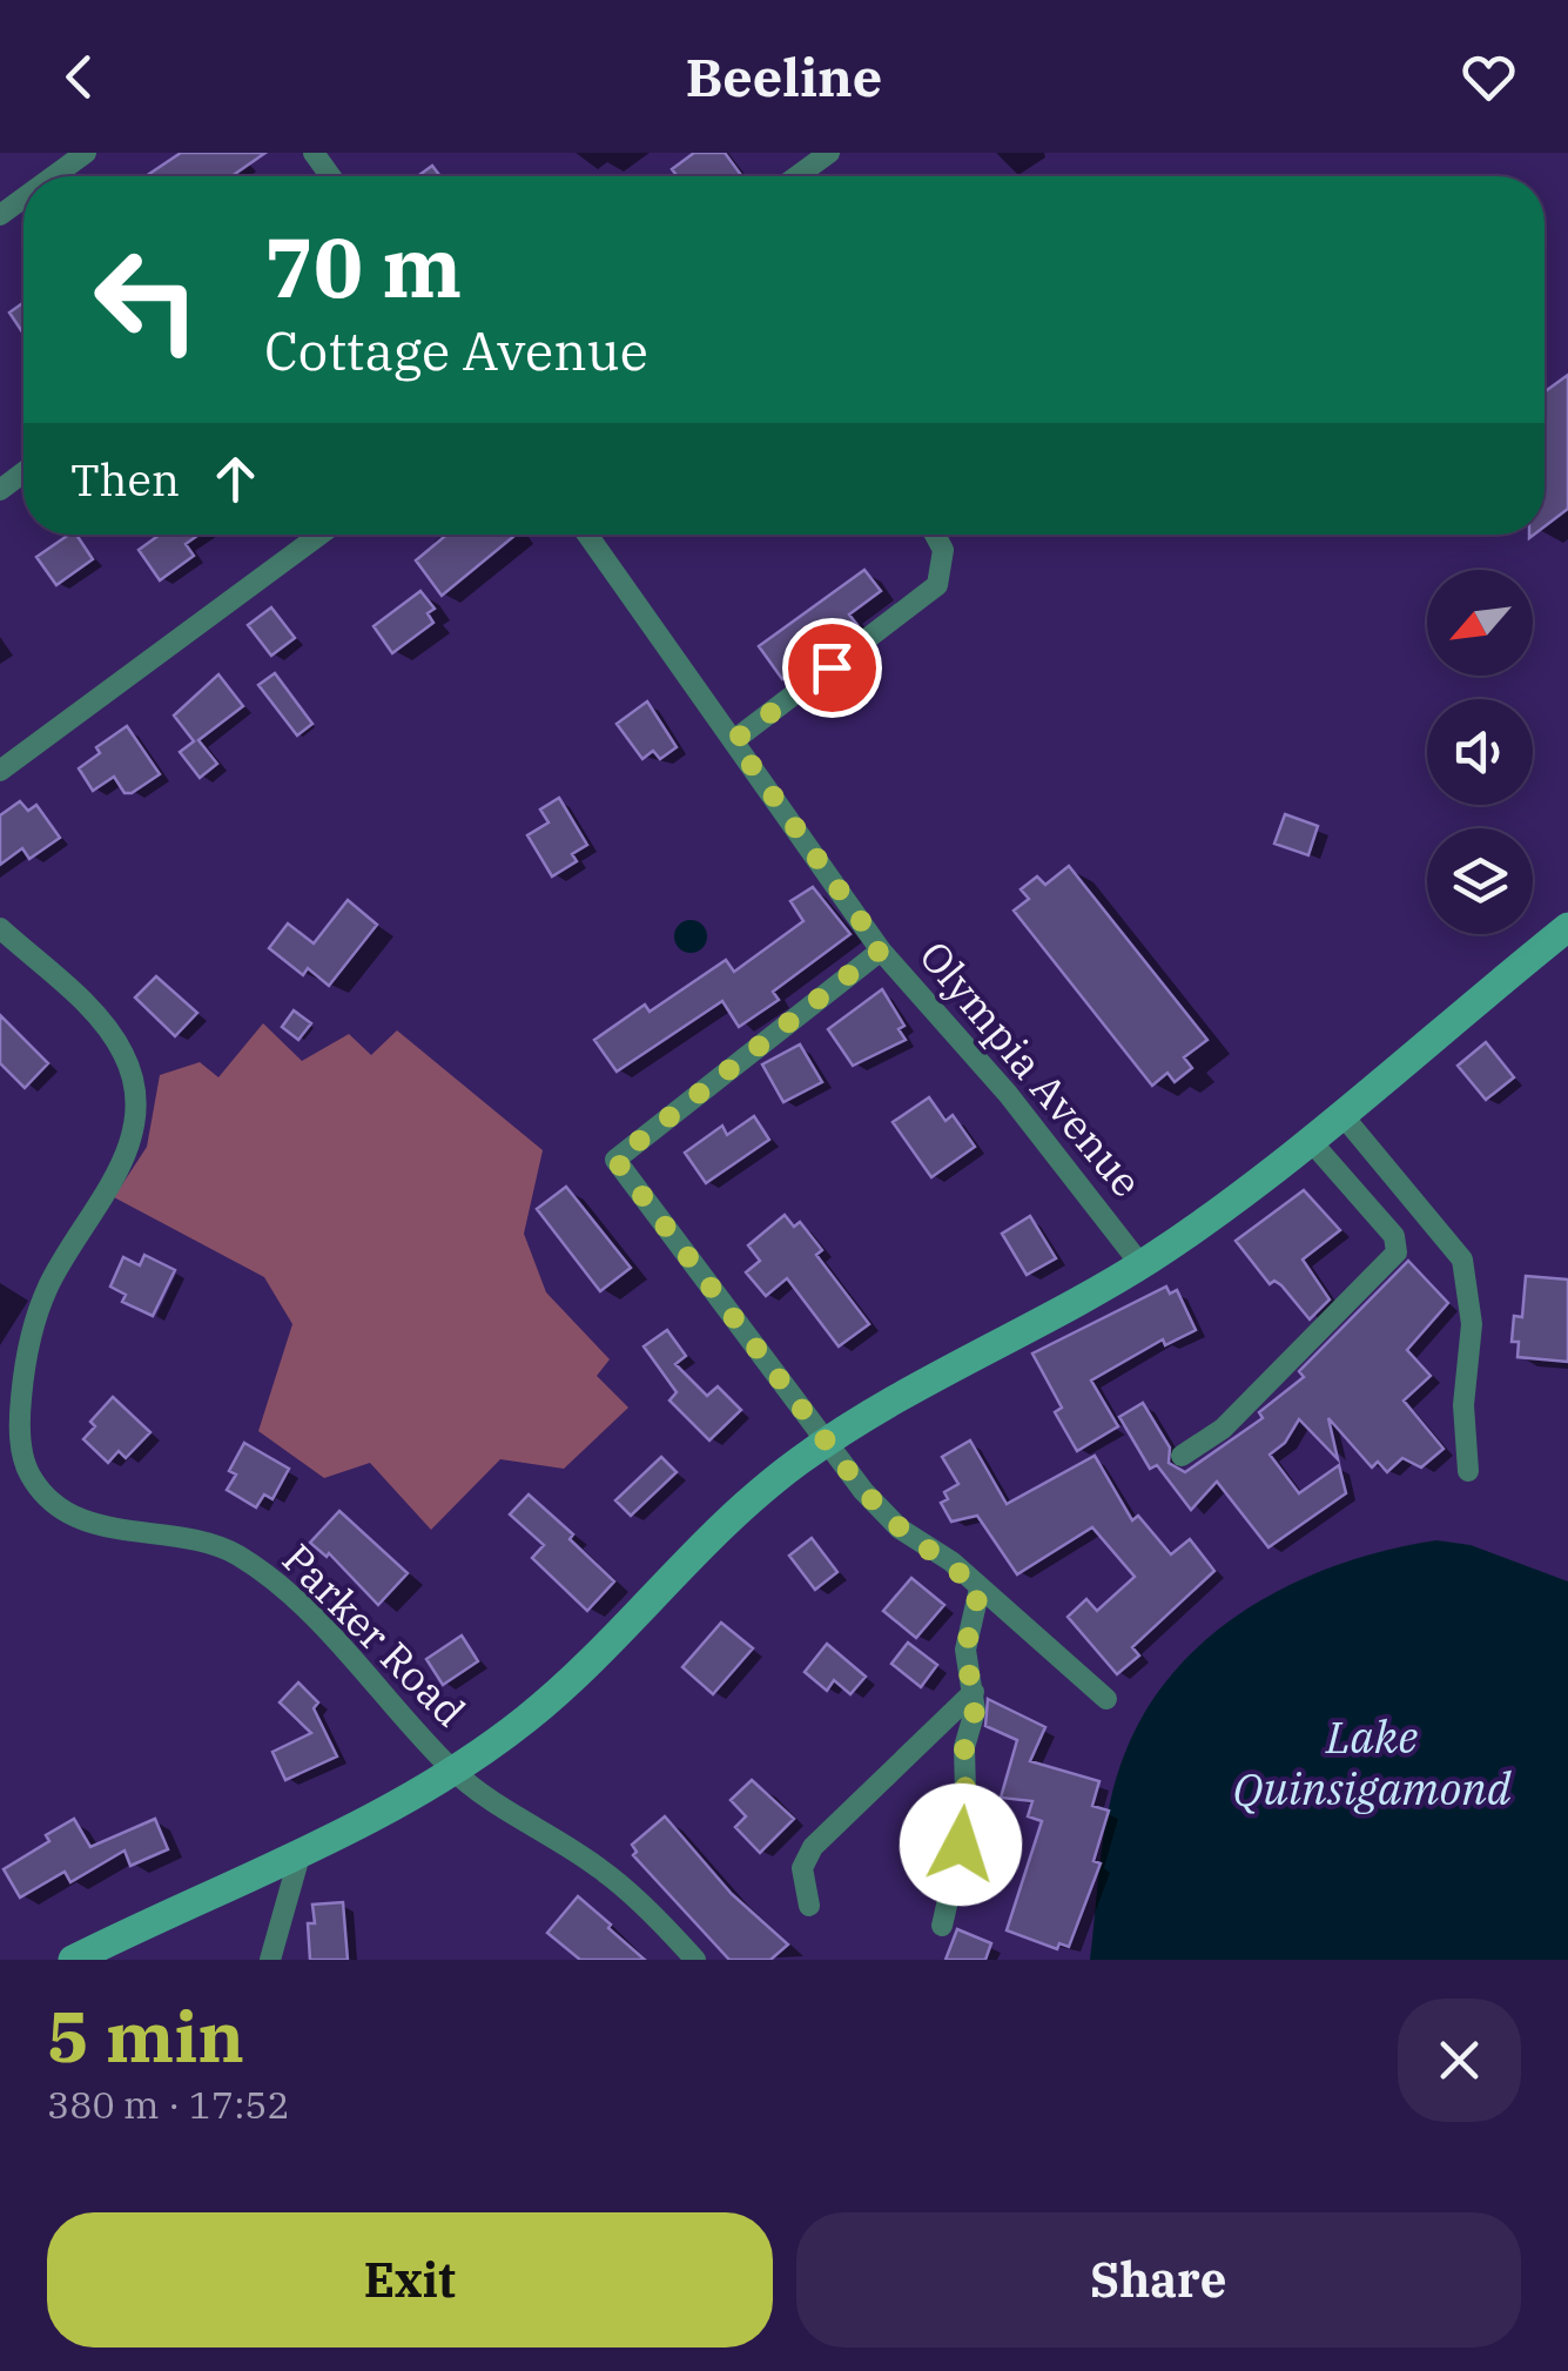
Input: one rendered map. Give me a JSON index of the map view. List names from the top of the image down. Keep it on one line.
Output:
{"streets":{"street":["Olympia Avenue","Parker Road"]},"water":["Lake Quinsigamond"],"north":"bottom left","page":{"header":"Beeline","turn":["70 m","Cottage Avenue"],"then":"Then","heading":["5 min","380 m · 17:52"],"buttons":["Exit","Share"]}}
